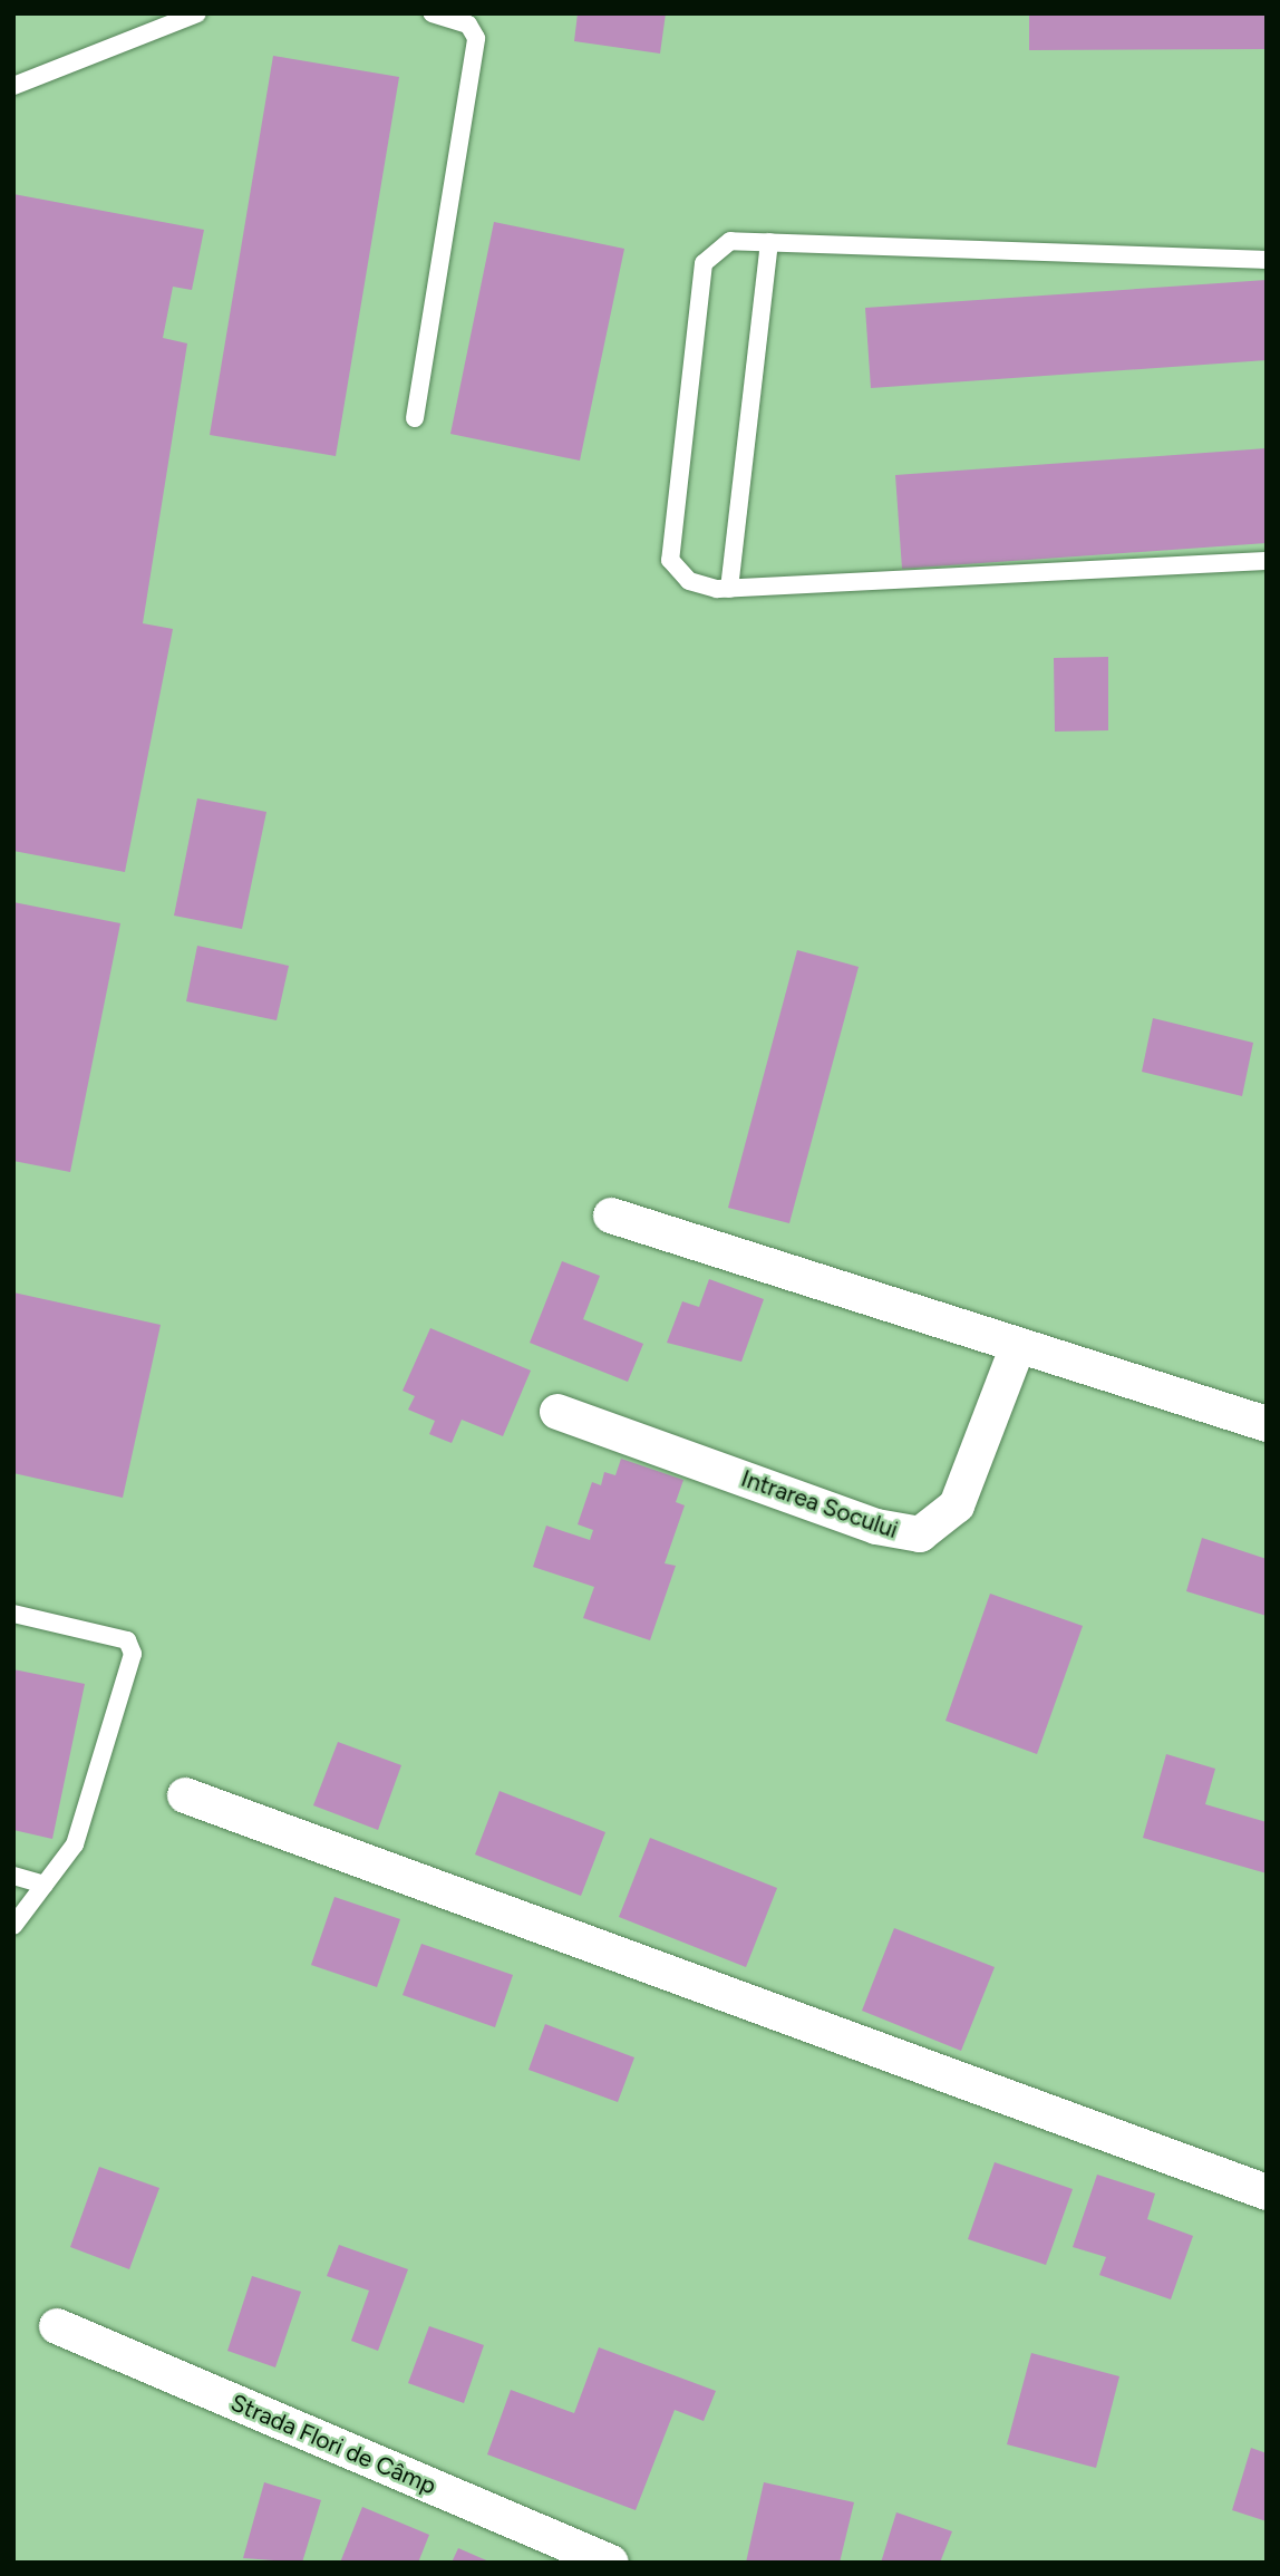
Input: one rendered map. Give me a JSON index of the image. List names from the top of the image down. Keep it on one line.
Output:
{"streets":{"street":["Intrarea Socului","Strada Flori de Câmp"]}}
